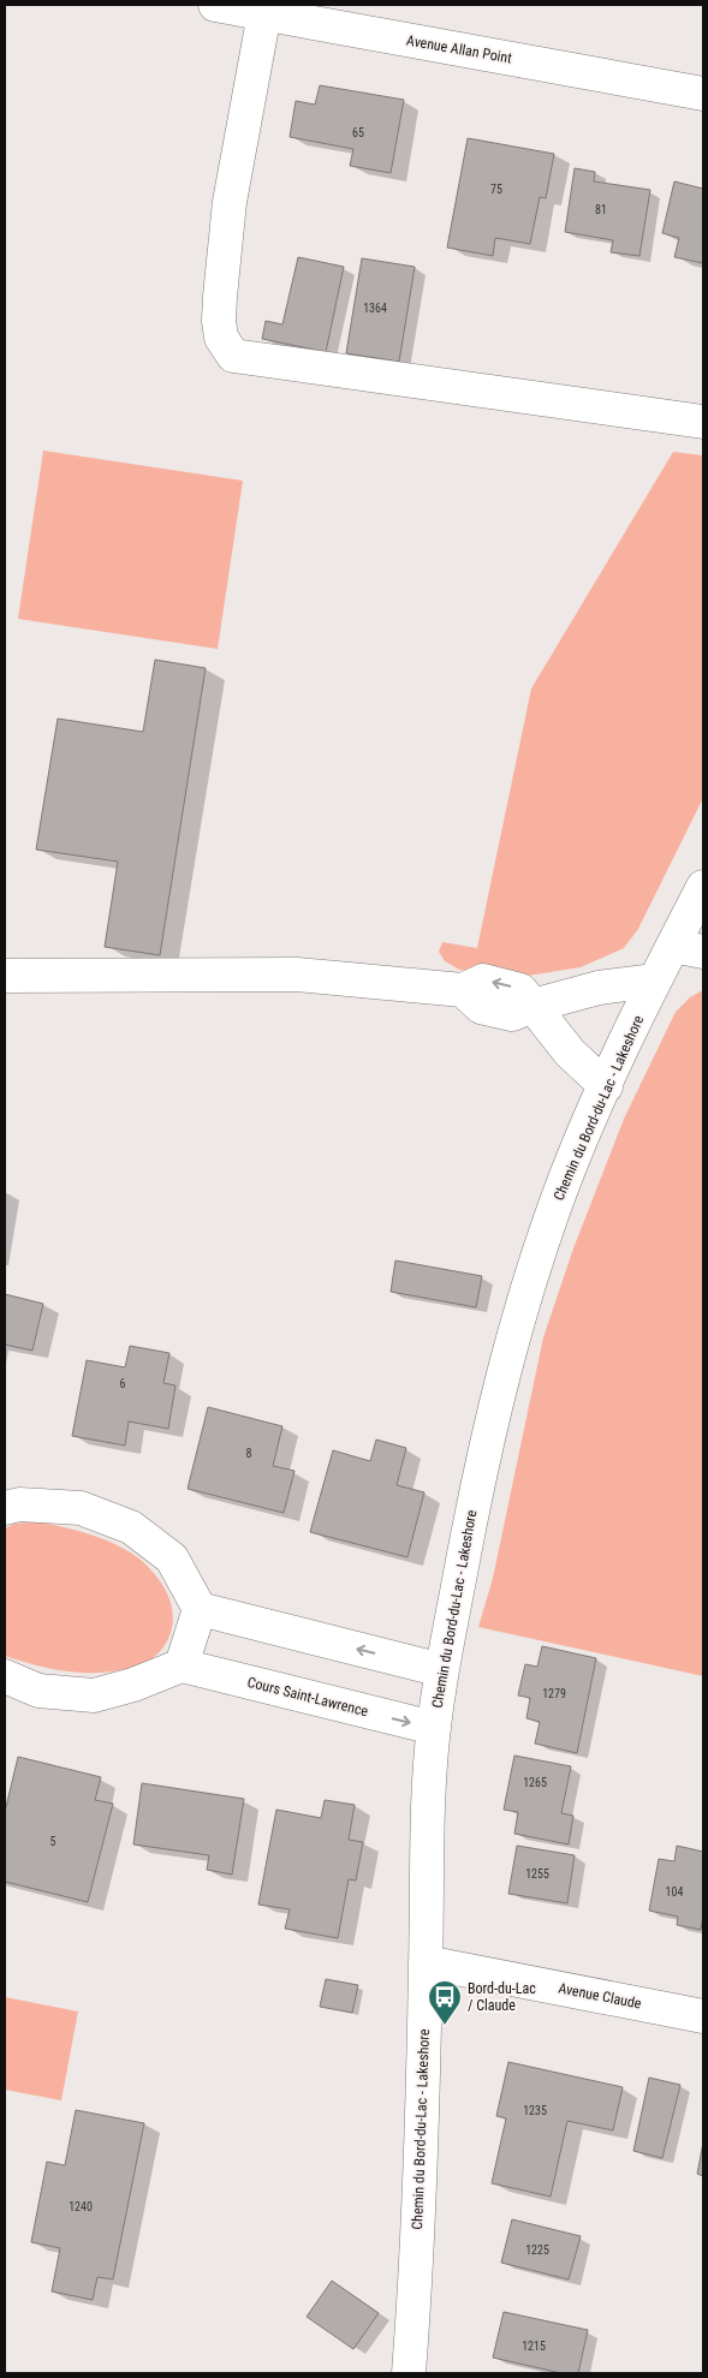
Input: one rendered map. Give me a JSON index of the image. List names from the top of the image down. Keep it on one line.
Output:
{"streets":{"street":["Avenue Allan Point","Chemin du Bord-du-Lac - Lakeshore","Cours Saint-Lawrence","Avenue Claude"]},"crossings":[["Chemin du Bord-du-Lac - Lakeshore","Cours Saint-Lawrence"],["Chemin du Bord-du-Lac - Lakeshore","Avenue Claude"]],"places":{"bus stop":["Bord-du-Lac / Claude"]},"house_numbers":["65","75","81","1364","6","8","1279","1265","5","1255","104","1235","1240","1225","1215"]}
